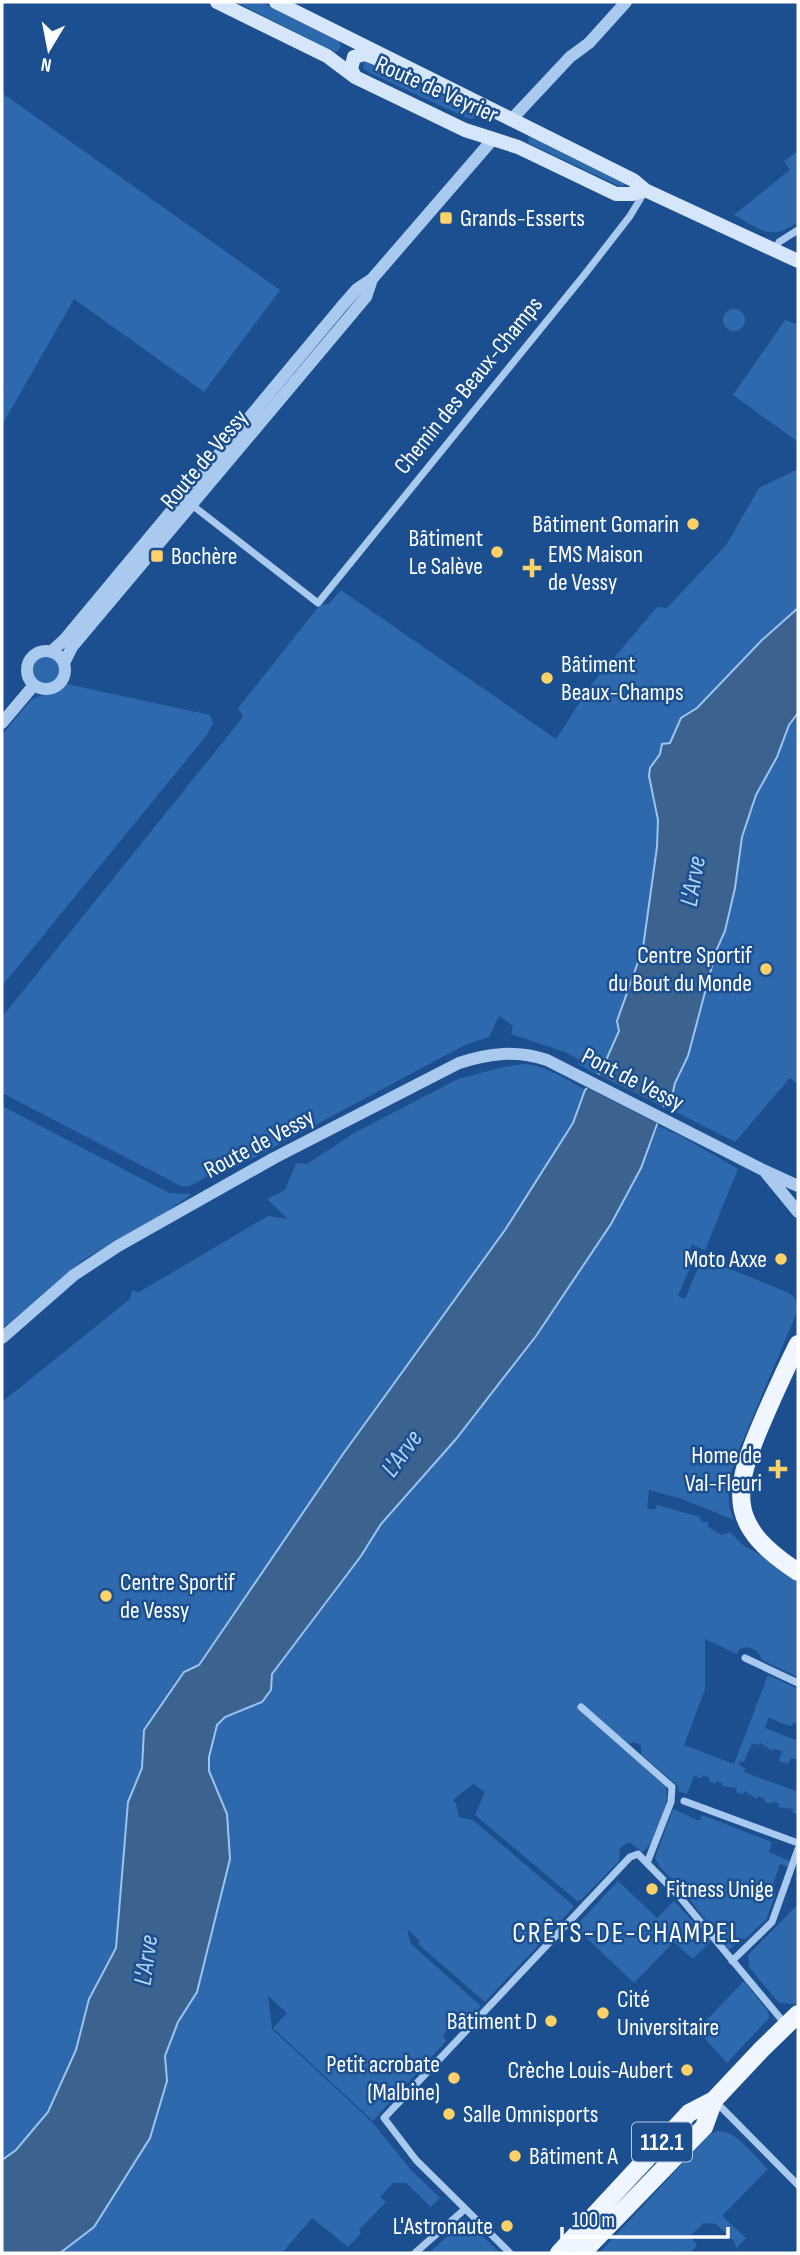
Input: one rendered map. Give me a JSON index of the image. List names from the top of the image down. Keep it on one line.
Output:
{"streets":{"main road":["Route de Veyrier","112.1"],"street":["Chemin des Beaux-Champs","Route de Vessy","Pont de Vessy"]},"crossings":[["Route de Veyrier","Chemin des Beaux-Champs"],["Route de Veyrier","Route de Vessy"],["Chemin des Beaux-Champs","Route de Vessy"],["Route de Vessy","Pont de Vessy"]],"districts":["CRÊTS-DE-CHAMPEL"],"water":["L'Arve"],"places":{"transit":["Grands-Esserts","Bochère"],"other":["Bâtiment Gomarin","Bâtiment Le Salève","Bâtiment Beaux-Champs","Centre Sportif du Bout du Monde","Moto Axxe","Centre Sportif de Vessy","Fitness Unige","Cité Universitaire","Bâtiment D","Crèche Louis-Aubert","Petit acrobate (Malbine)","Salle Omnisports","Bâtiment A","L'Astronaute"],"health":["EMS Maison de Vessy","Home de Val-Fleuri"]},"scale_bar":"100 m","north":"bottom"}
